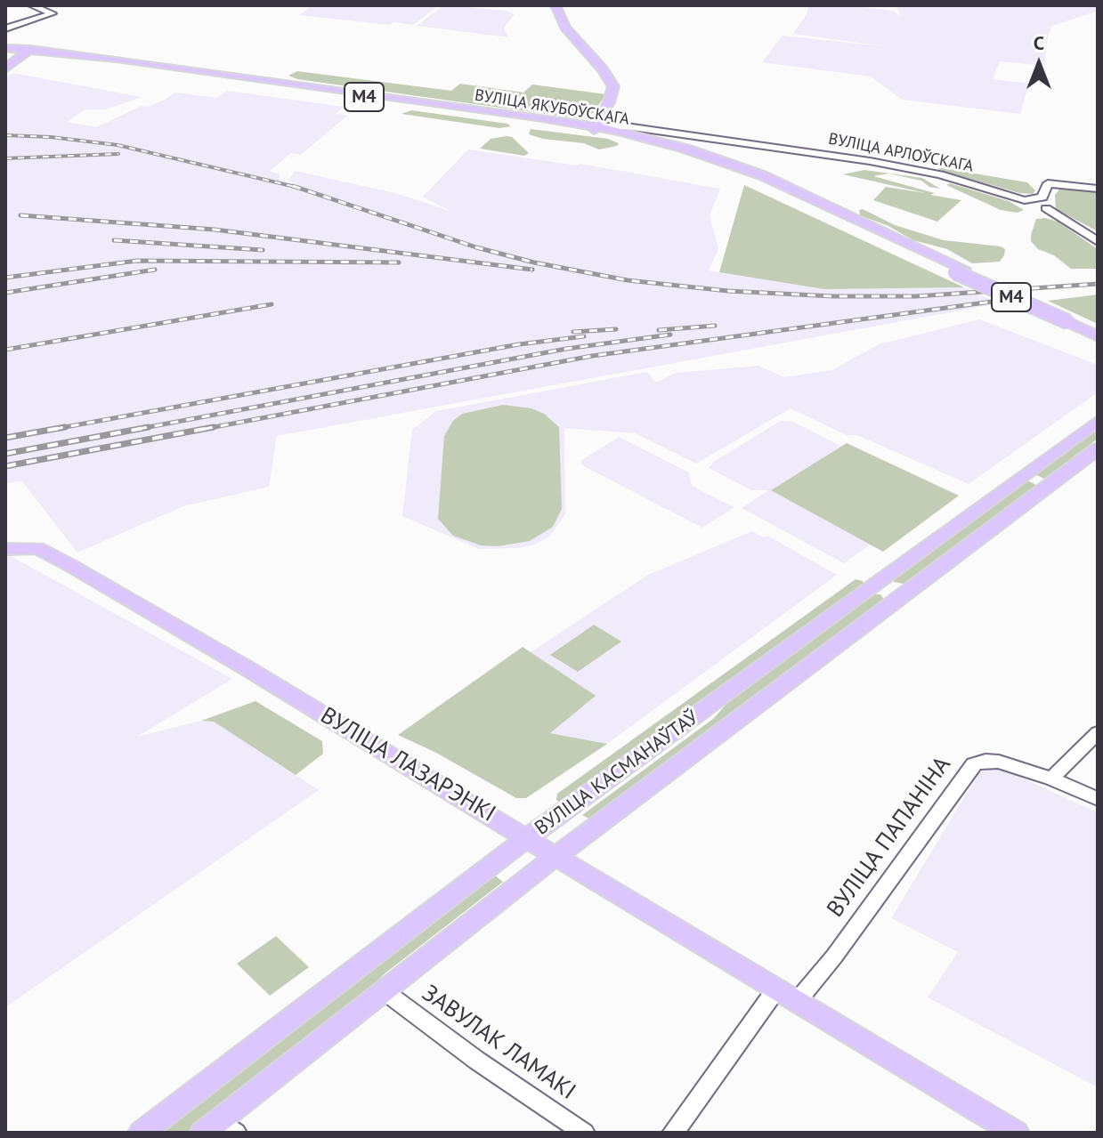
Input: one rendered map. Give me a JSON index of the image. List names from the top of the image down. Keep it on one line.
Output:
{"streets":{"main road":["М4","ВУЛІЦА ЯКУБОЎСКАГА","ВУЛІЦА ЛАЗАРЭНКІ","ВУЛІЦА КАСМАНАЎТАЎ"],"street":["ВУЛІЦА АРЛОЎСКАГА","ВУЛІЦА ПАПАНІНА","ЗАВУЛАК ЛАМАКІ"]},"crossings":[["ВУЛІЦА ЛАЗАРЭНКІ","ВУЛІЦА КАСМАНАЎТАЎ"],["ВУЛІЦА ЛАЗАРЭНКІ","ВУЛІЦА ПАПАНІНА"],["ВУЛІЦА КАСМАНАЎТАЎ","ЗАВУЛАК ЛАМАКІ"]],"north":"top"}
